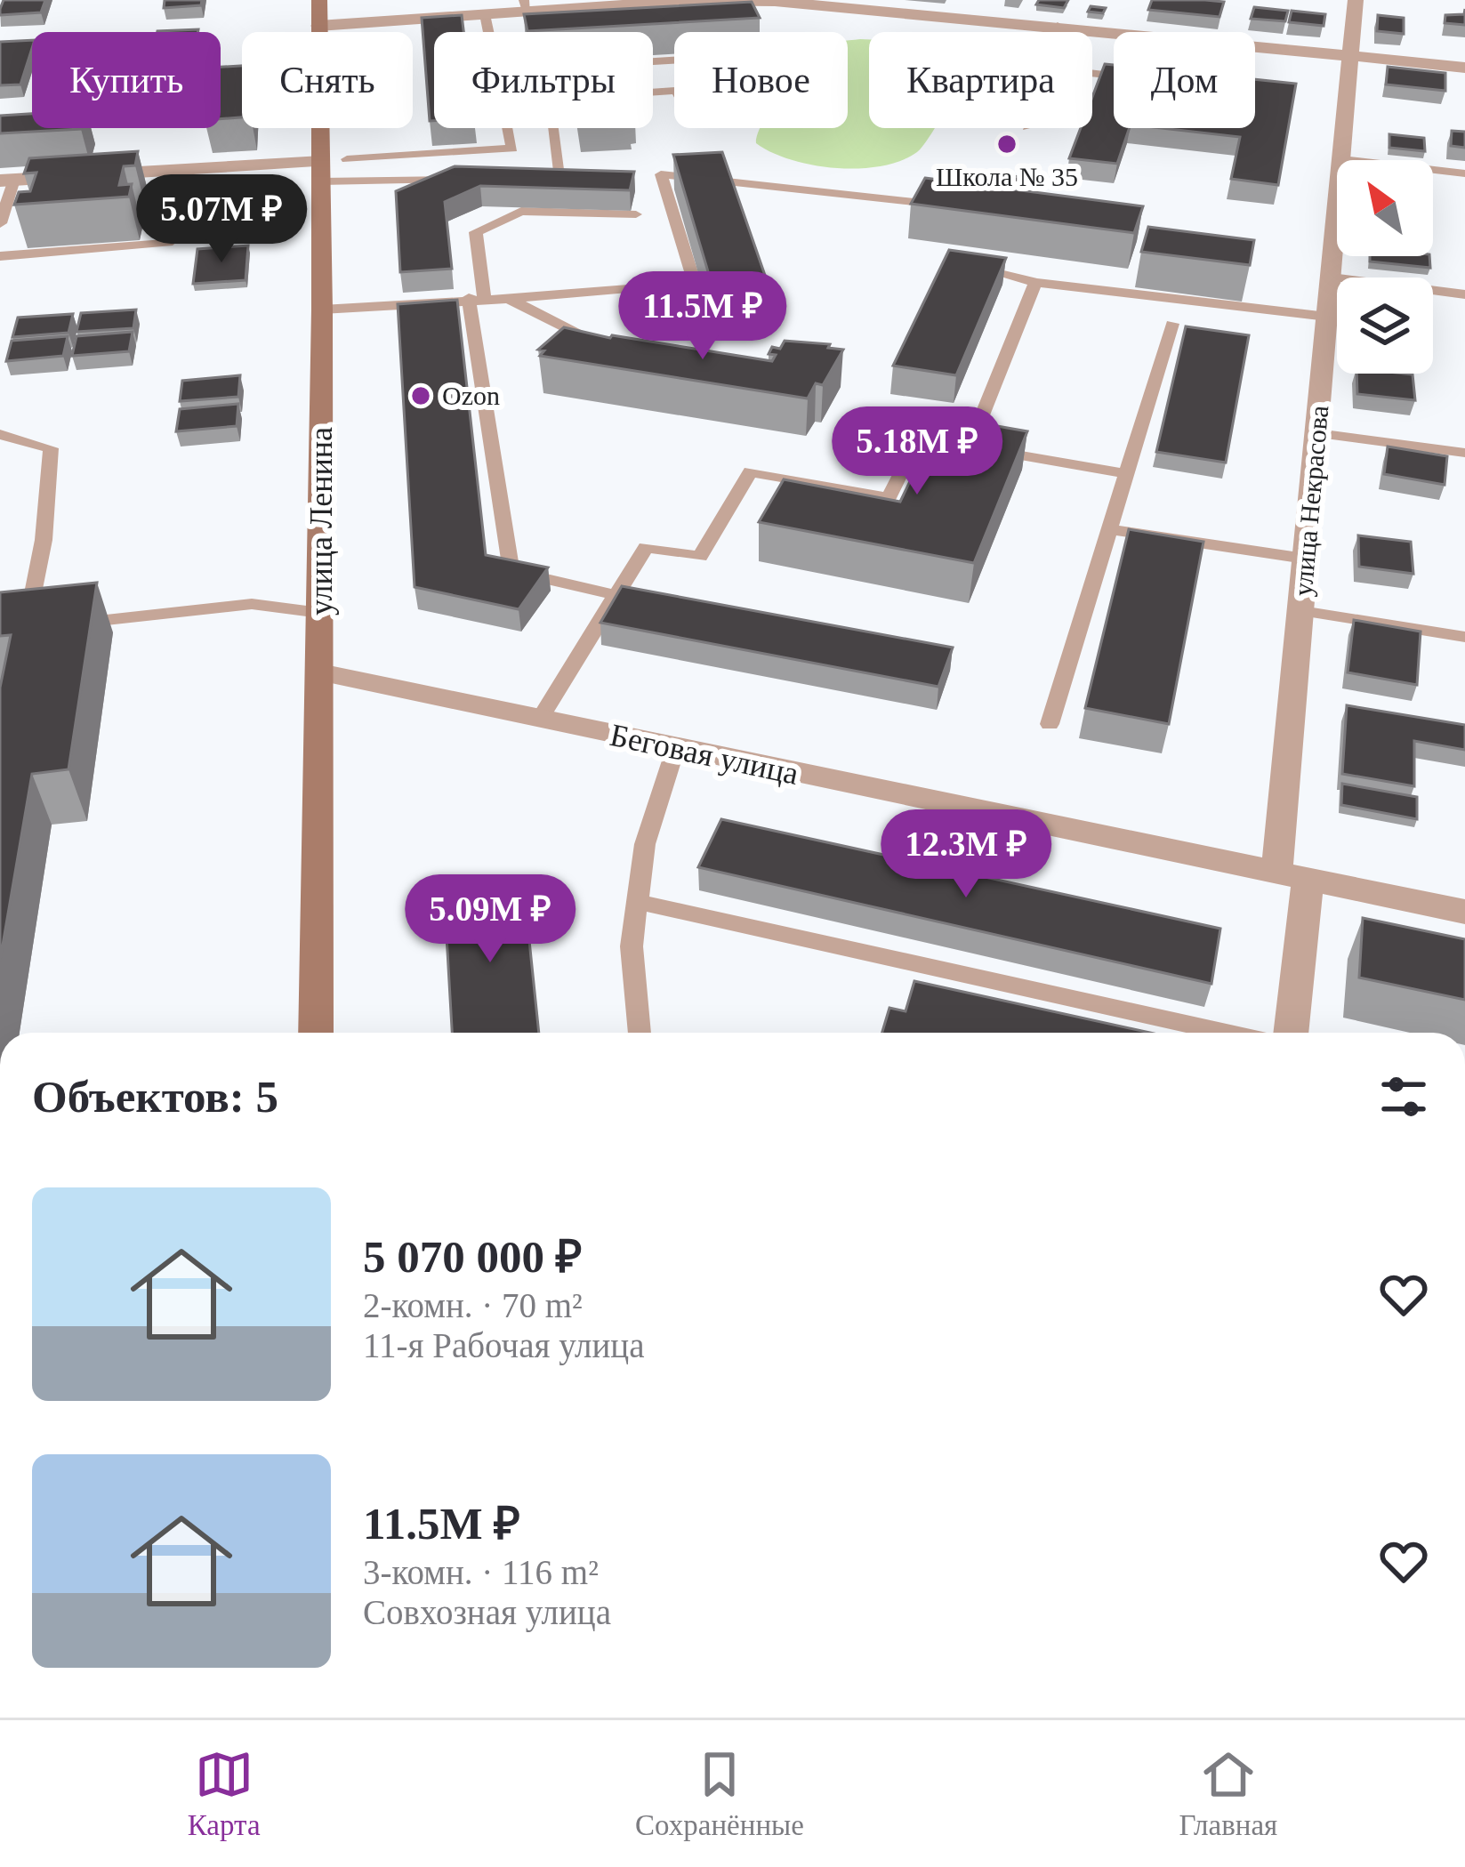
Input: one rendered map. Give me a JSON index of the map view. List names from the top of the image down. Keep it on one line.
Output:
{"streets":{"main road":["улица Ленина"],"street":["улица Некрасова","Беговая улица"]},"crossings":[["улица Некрасова","Беговая улица"],["улица Ленина","Беговая улица"]],"places":["Школа № 35","Ozon"],"north":"top left","page":{"chip":["Купить","Снять","Фильтры","Новое","Квартира","Дом"],"price":["5.07M ₽","11.5M ₽","5.18M ₽","12.3M ₽","5.09M ₽"],"heading":"Объектов: 5","list":[{"name":"5 070 000 ₽","note":"2-комн. · 70 m² · 11-я Рабочая улица"},{"name":"11.5M ₽","note":"3-комн. · 116 m² · Совхозная улица"}],"tabs":["Карта","Сохранённые","Главная"]}}
